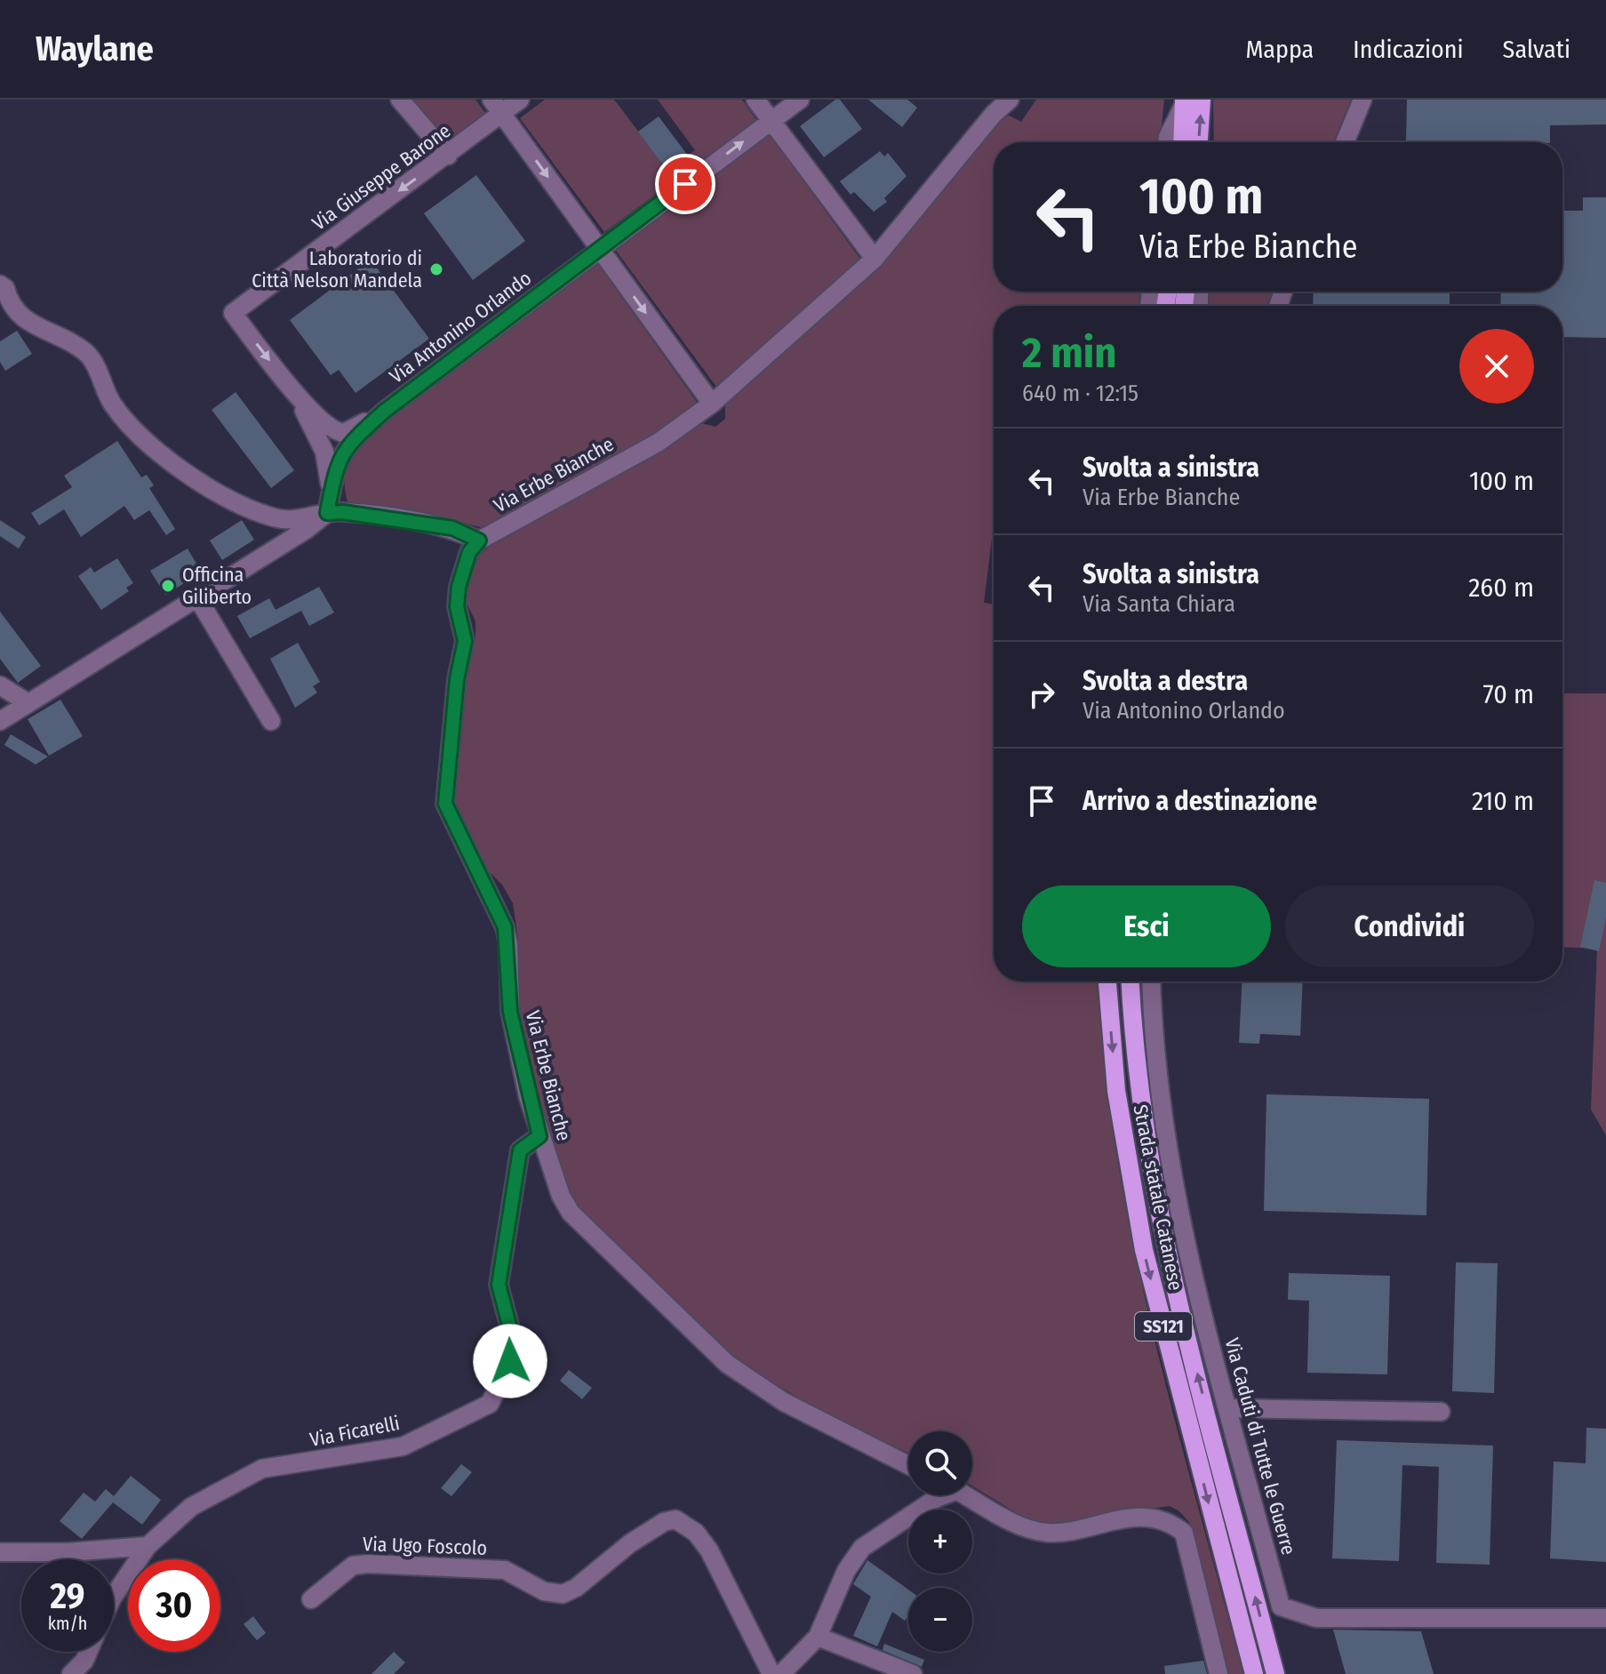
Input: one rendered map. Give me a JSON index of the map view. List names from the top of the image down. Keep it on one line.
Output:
{"streets":{"main road":["Strada statale Catanese","SS121"],"street":["Via Giuseppe Barone","Via Antonino Orlando","Via Erbe Bianche","Via Ficarelli","Via Caduti di Tutte le Guerre","Via Ugo Foscolo"]},"crossings":[["Via Erbe Bianche","Via Ficarelli"]],"places":["Laboratorio di Città Nelson Mandela","Officina Giliberto"],"page":{"header":"Waylane","nav":["Mappa","Indicazioni","Salvati"],"turn":["100 m","Via Erbe Bianche"],"heading":["2 min","640 m · 12:15"],"list":[{"name":"Svolta a sinistra","note":"Via Erbe Bianche","value":"100 m"},{"name":"Svolta a sinistra","note":"Via Santa Chiara","value":"260 m"},{"name":"Svolta a destra","note":"Via Antonino Orlando","value":"70 m"},{"name":"Arrivo a destinazione","value":"210 m"}],"buttons":["Esci","Condividi"],"map_buttons":["+","−"],"speed":"29 km/h","limit":"30"}}
